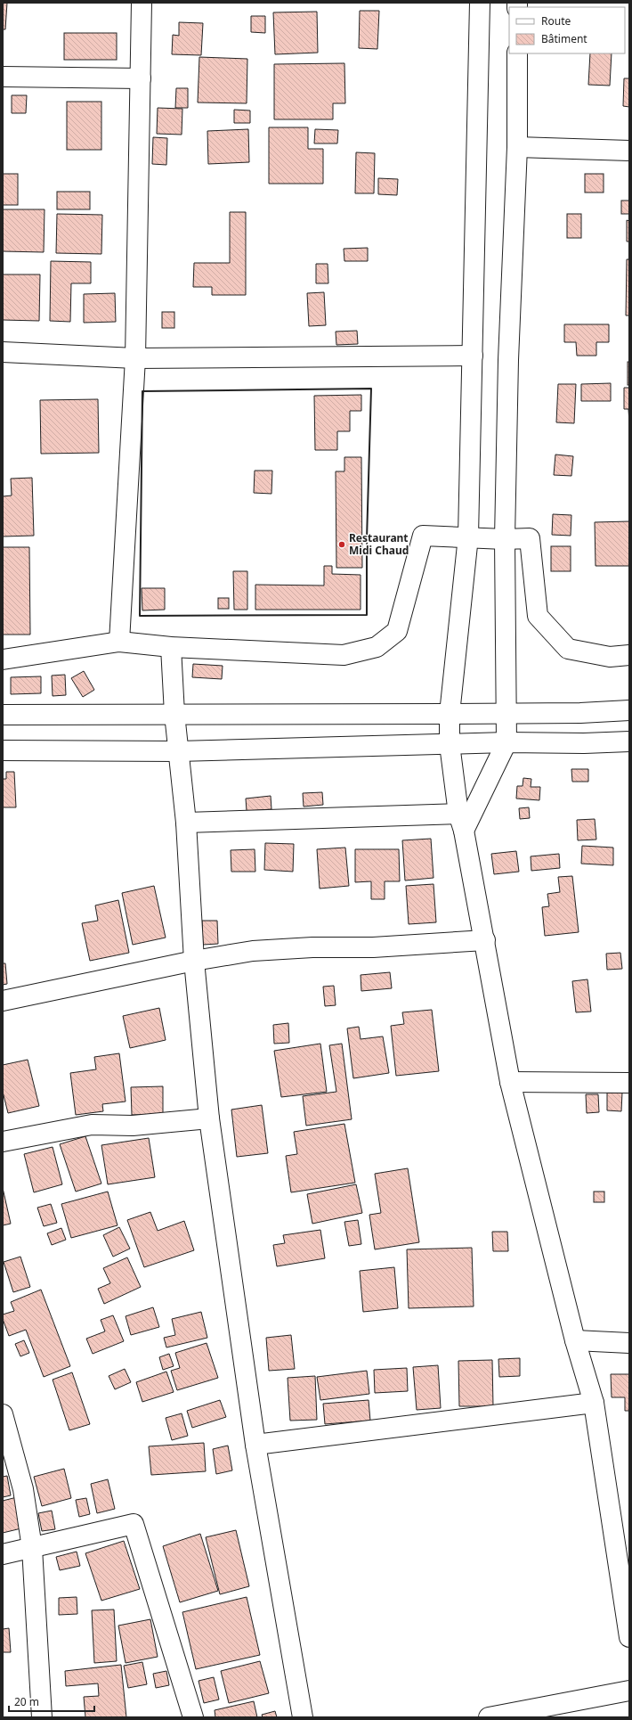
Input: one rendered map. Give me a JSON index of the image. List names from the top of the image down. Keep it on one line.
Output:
{"places":["Restaurant Midi Chaud"],"legend":["Route","Bâtiment"],"scale_bar":"20 m"}
